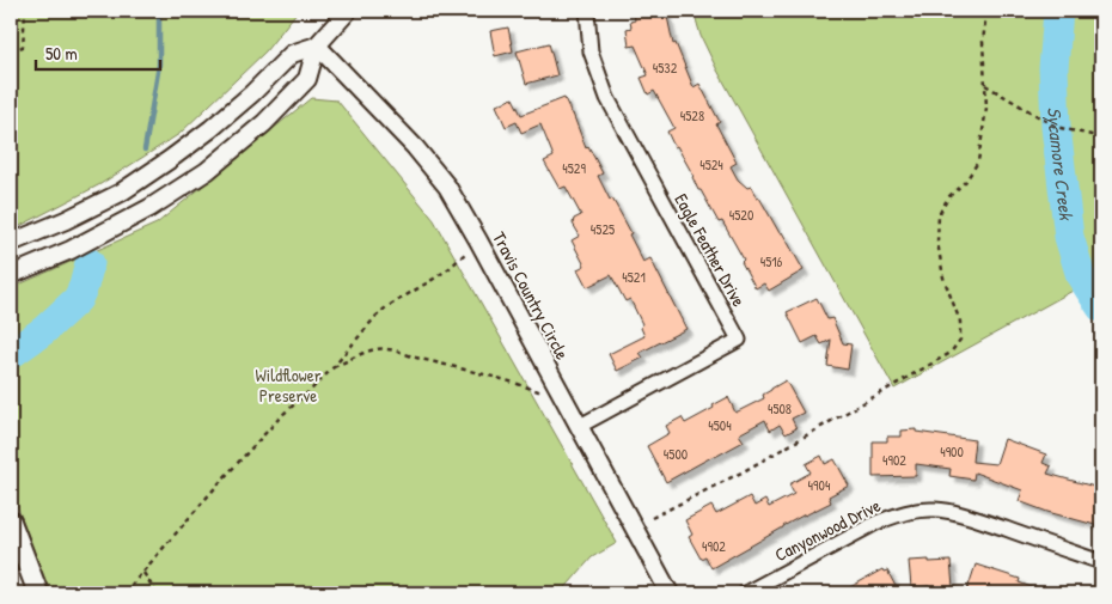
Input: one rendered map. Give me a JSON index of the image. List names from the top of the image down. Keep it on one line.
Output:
{"streets":{"street":["Eagle Feather Drive","Travis Country Circle","Canyonwood Drive"]},"crossings":[["Eagle Feather Drive","Travis Country Circle"]],"water":["Sycamore Creek"],"parks":["Wildflower Preserve"],"house_numbers":["4532","4528","4524","4529","4520","4525","4516","4521","4508","4504","4900","4500","4902","4904","4902"],"scale_bar":"50 m"}
